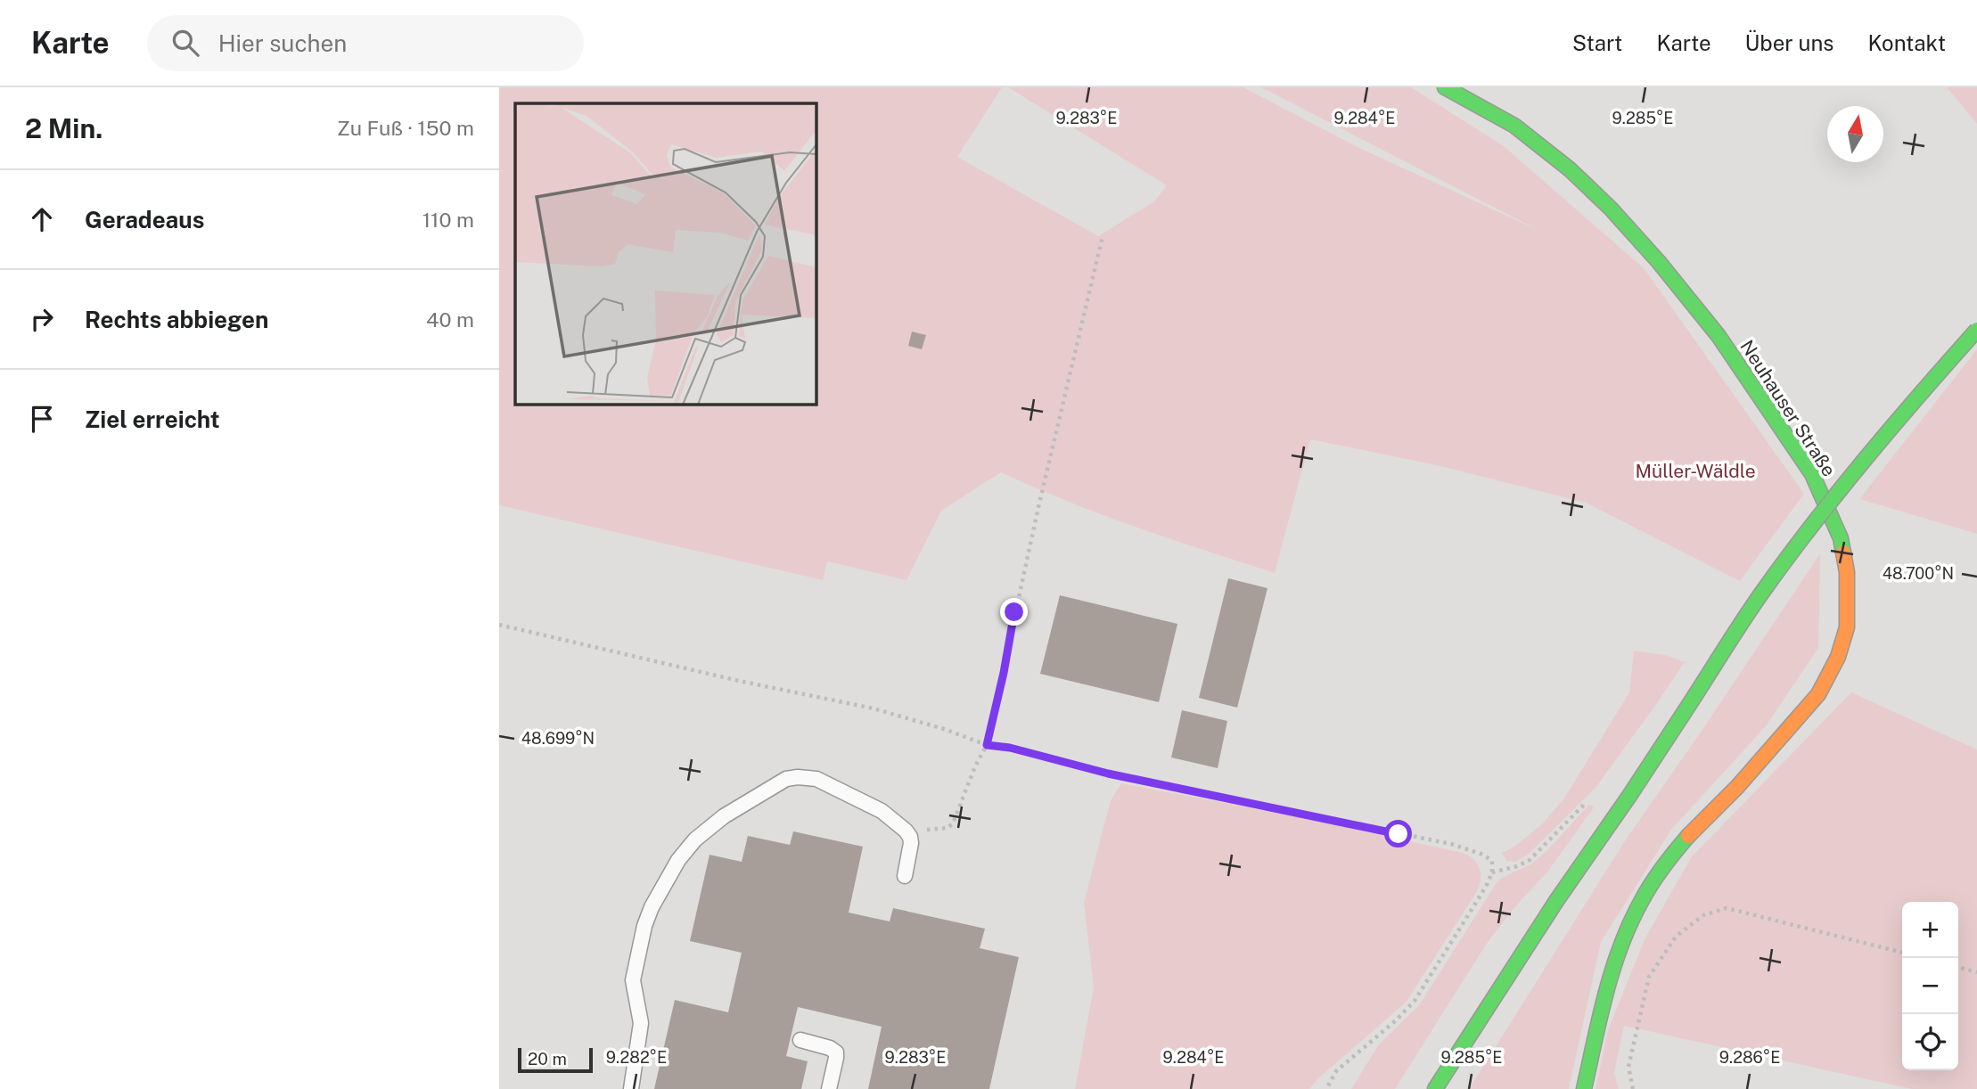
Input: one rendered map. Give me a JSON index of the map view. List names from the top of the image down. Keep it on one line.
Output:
{"streets":{"street":["Neuhauser Straße"]},"parks":["Müller-Wäldle"],"scale_bar":"20 m","north":"top","page":{"header":"Karte","search":"Hier suchen","nav":["Start","Karte","Über uns","Kontakt"],"heading":["2 Min.","Zu Fuß · 150 m"],"list":[["Geradeaus","110 m"],["Rechts abbiegen","40 m"],"Ziel erreicht"],"map_buttons":["+","−"],"scale":"20 m"},"coordinates":["9.283°E","9.284°E","9.285°E","48.700°N","48.699°N","9.282°E","9.286°E"]}
